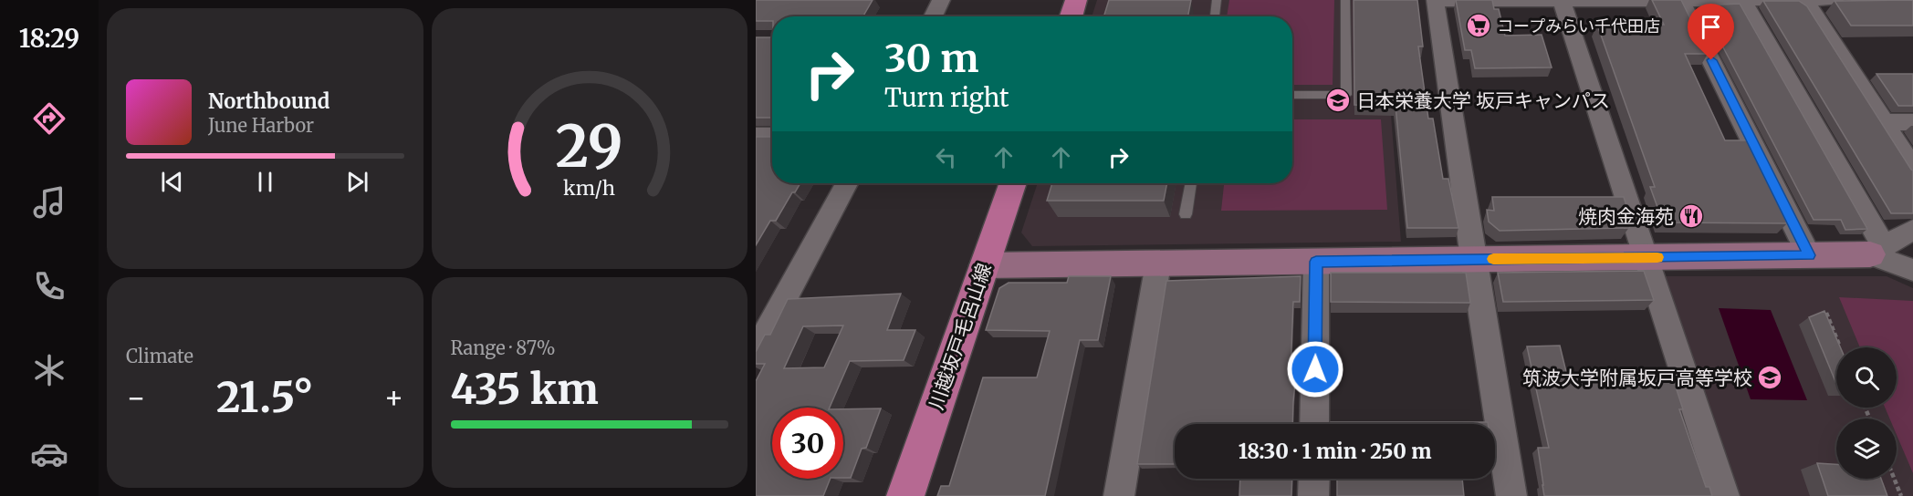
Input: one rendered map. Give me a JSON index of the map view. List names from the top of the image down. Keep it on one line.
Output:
{"streets":{"main road":["川越坂戸毛呂山線"]},"places":{"supermarket":["コープみらい千代田店"],"school or university":["日本栄養大学 坂戸キャンパス","筑波大学附属坂戸高等学校"],"restaurant":["焼肉金海苑"]},"page":{"tabs":"18:29","turn":["30 m","Turn right"],"song":["Northbound","June Harbor"],"tile":["Climate",["Range · 87%","435 km"]],"heat":["−","21.5°","+"],"limit":"30","trip":"18:30 · 1 min · 250 m","gauge":["29","km/h"]}}
